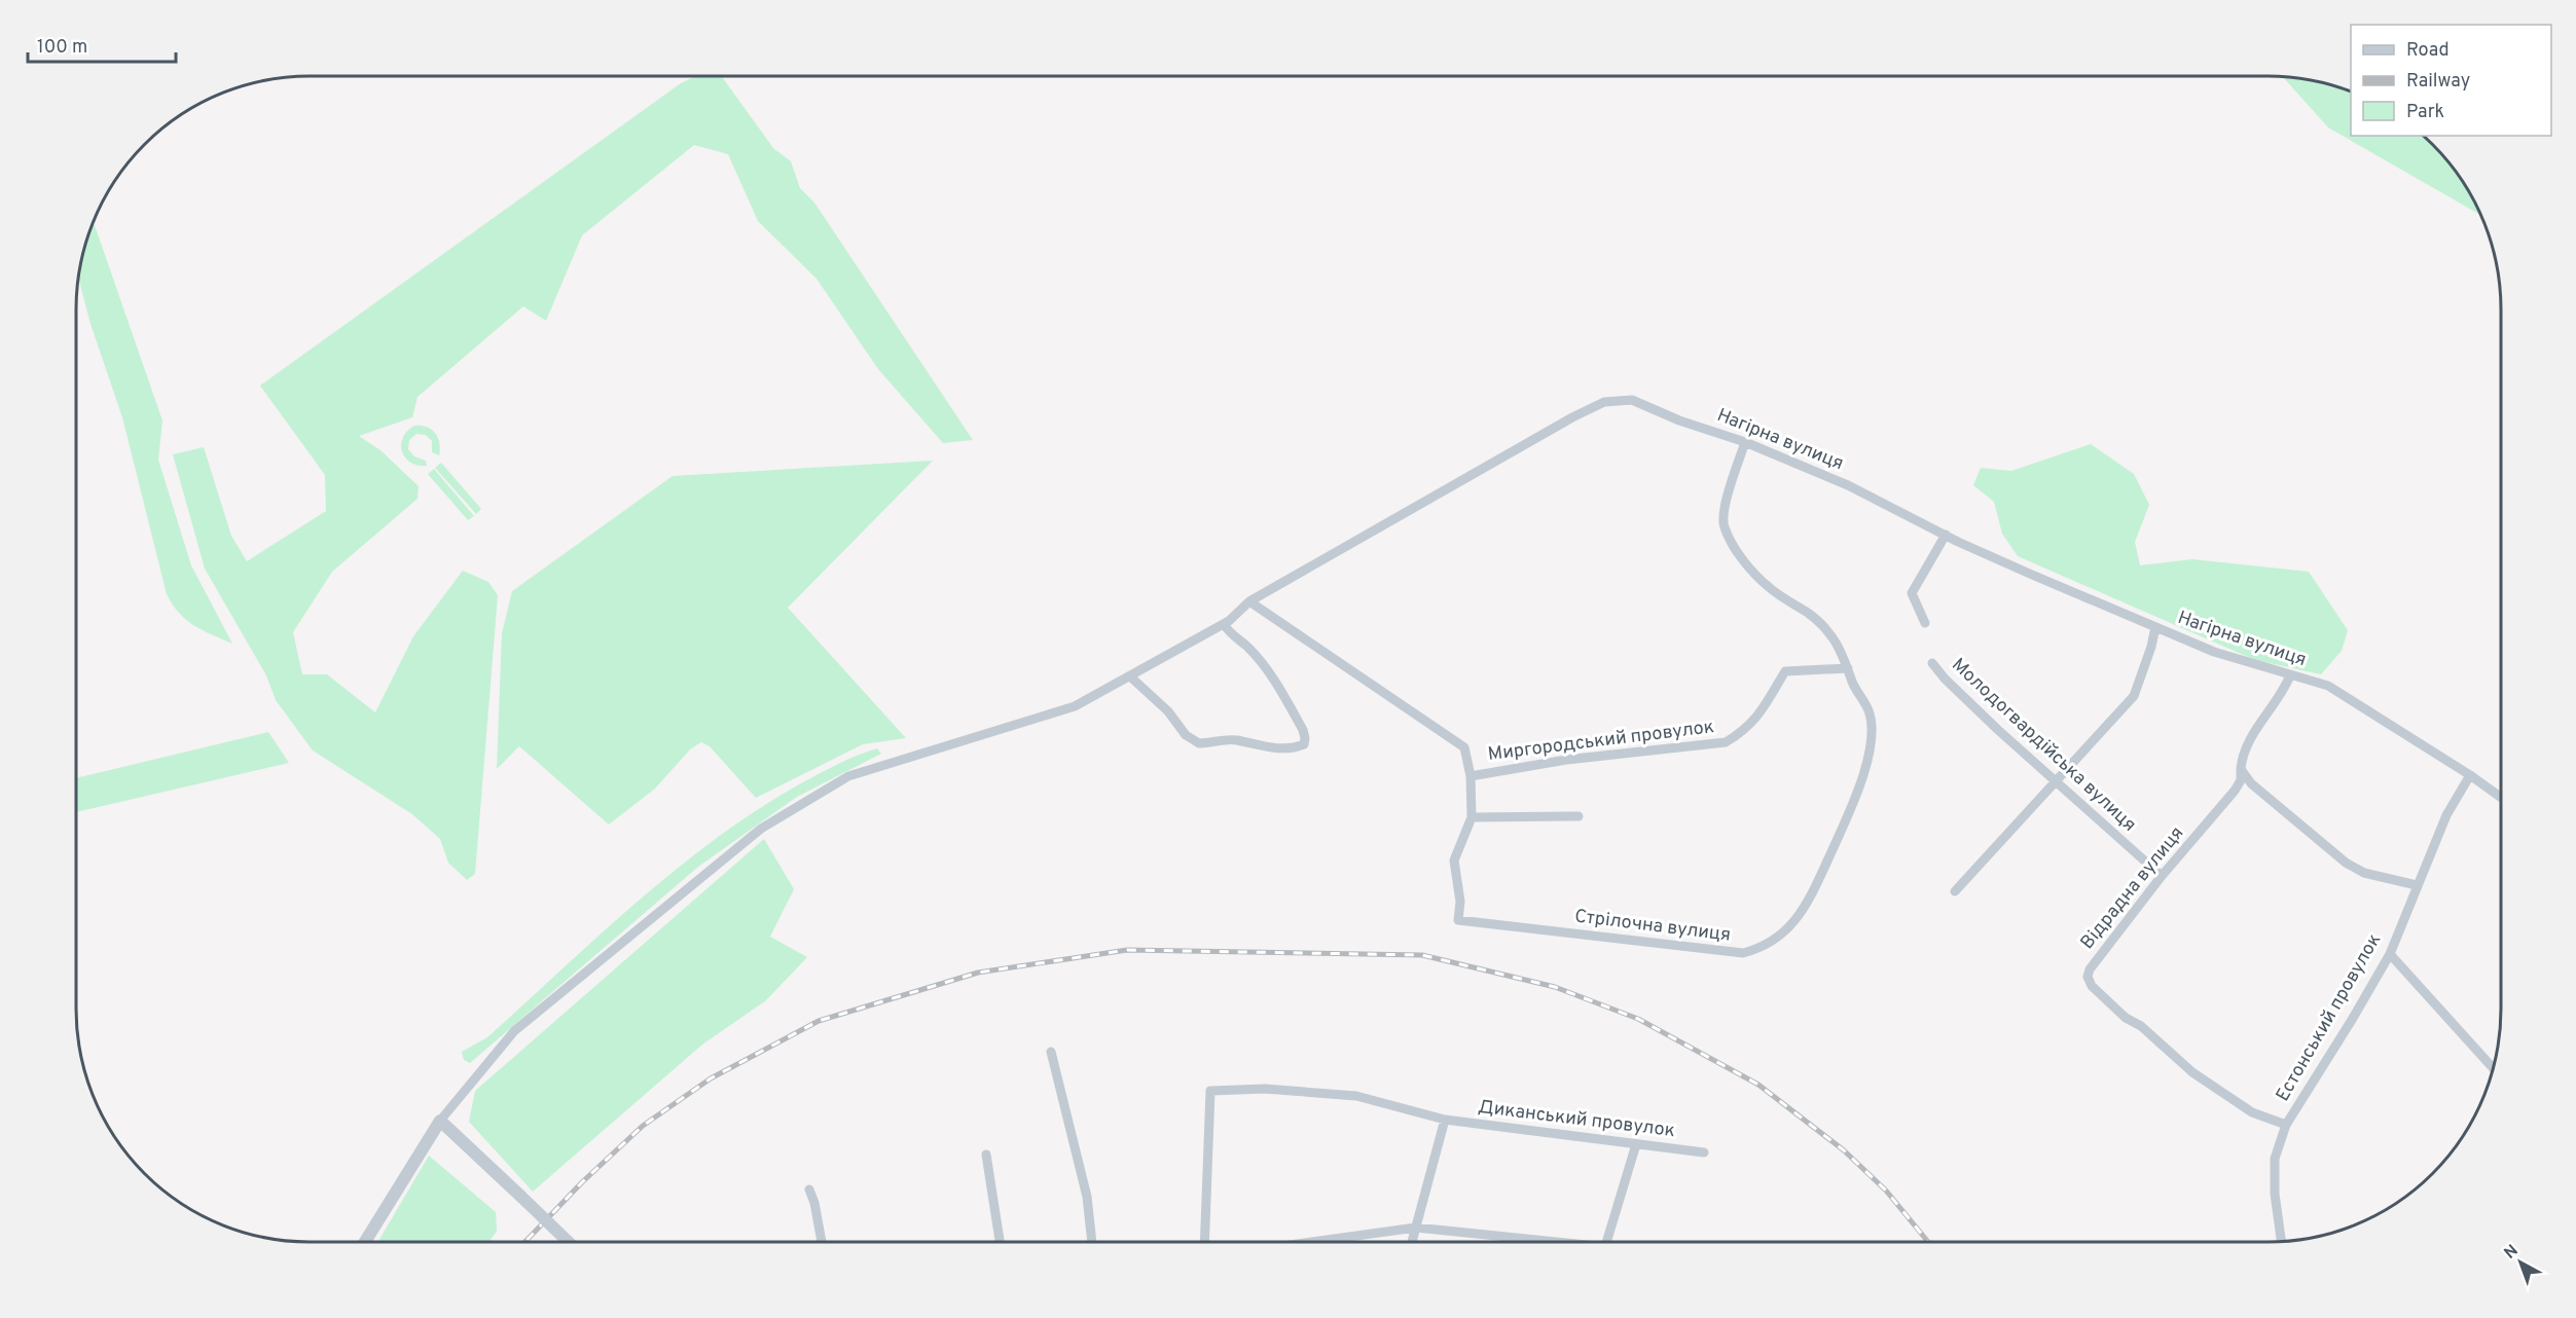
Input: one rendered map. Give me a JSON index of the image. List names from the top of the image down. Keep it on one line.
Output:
{"streets":{"street":["Нагірна вулиця","Миргородський провулок","Молодогвардійська вулиця","Відрадна вулиця","Стрілочна вулиця","Естонський провулок","Диканський провулок"]},"crossings":[["Нагірна вулиця","Миргородський провулок"],["Нагірна вулиця","Відрадна вулиця"],["Нагірна вулиця","Стрілочна вулиця"],["Нагірна вулиця","Естонський провулок"],["Миргородський провулок","Стрілочна вулиця"],["Молодогвардійська вулиця","Відрадна вулиця"],["Відрадна вулиця","Естонський провулок"]],"legend":["Road","Railway","Park"],"scale_bar":"100 m","north":"top left"}
